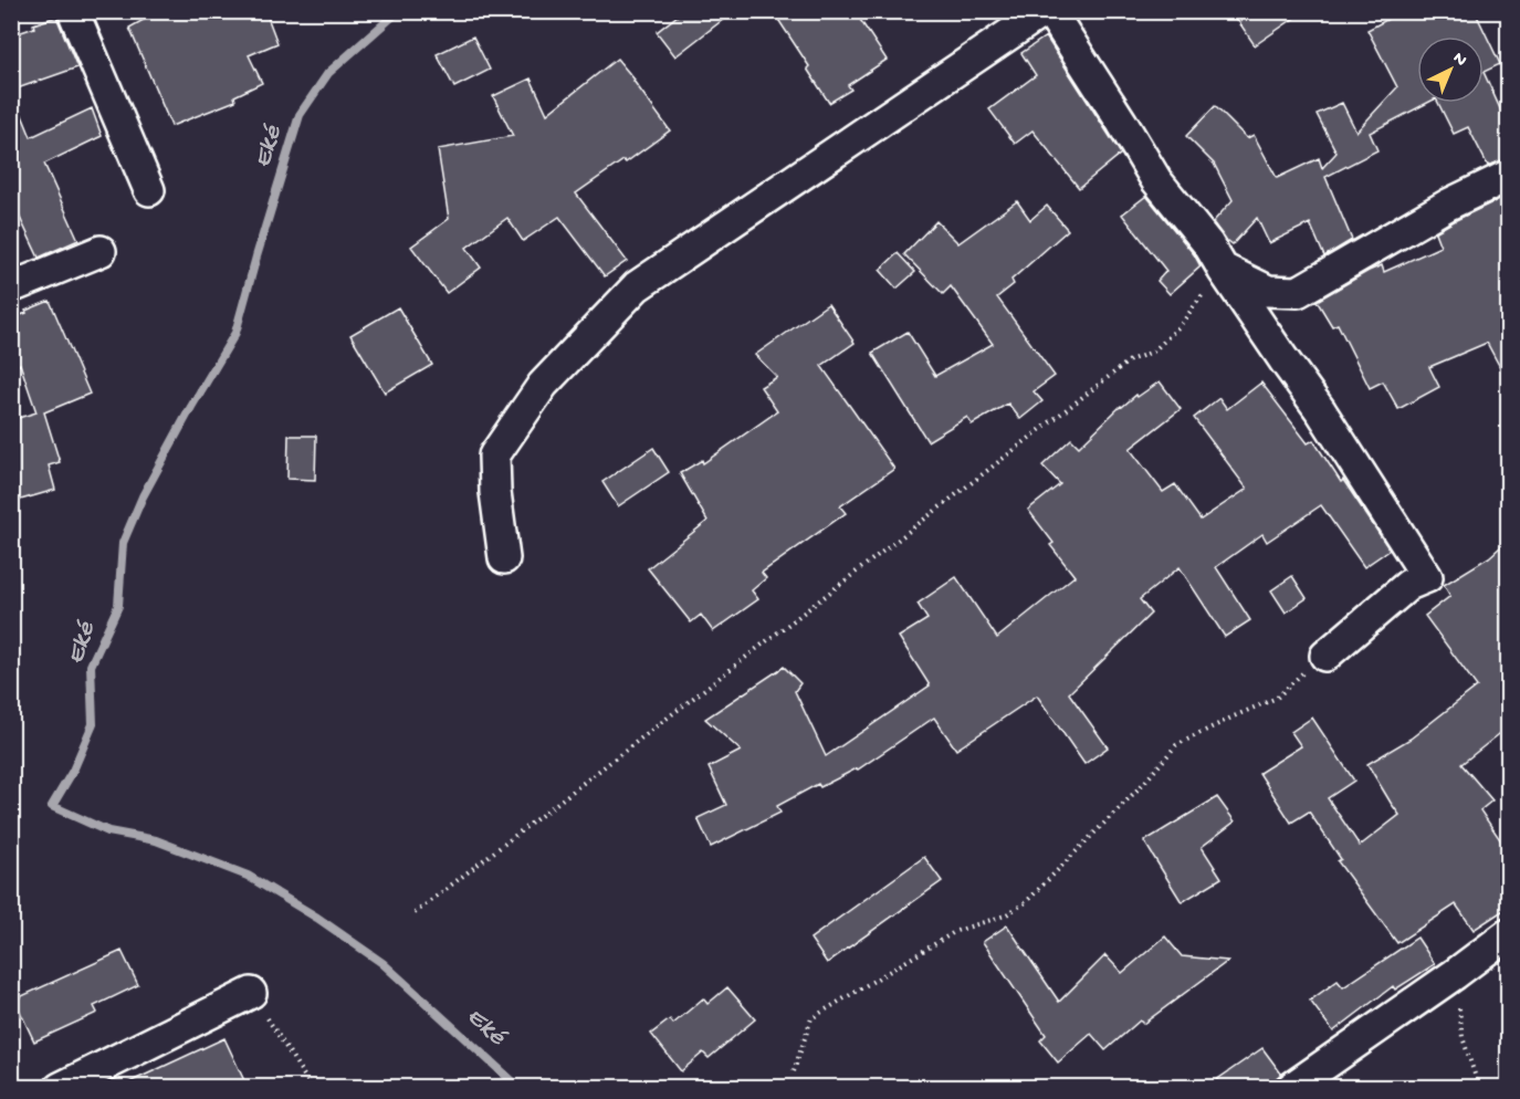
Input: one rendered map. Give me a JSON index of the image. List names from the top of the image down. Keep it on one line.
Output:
{"water":["Eké"],"north":"top right"}
